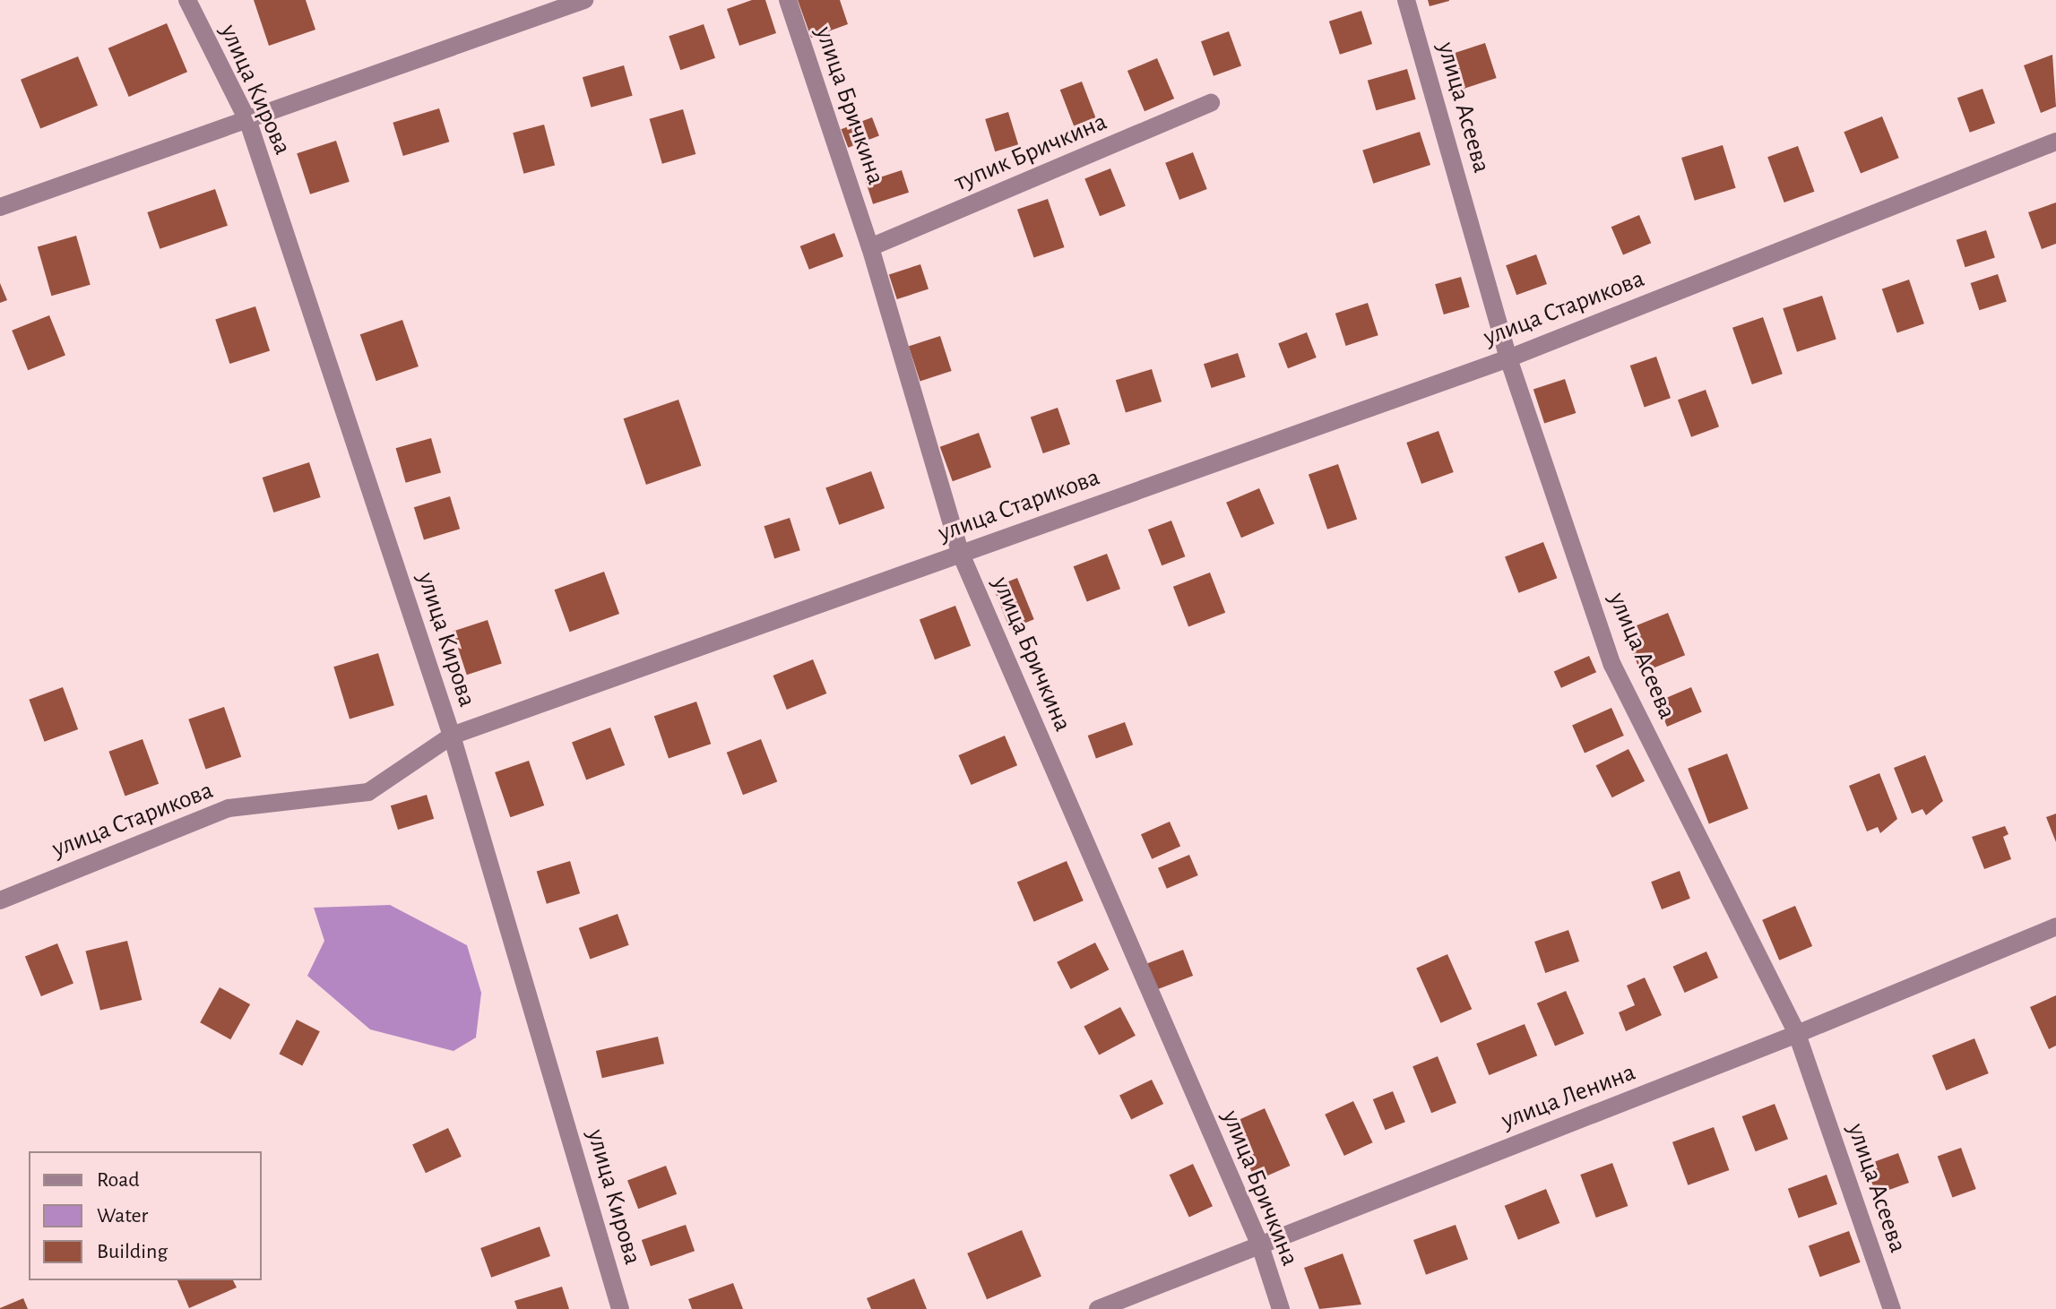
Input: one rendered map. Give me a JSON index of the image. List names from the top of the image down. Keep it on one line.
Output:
{"streets":{"street":["улица Кирова","улица Бричкина","улица Асеева","тупик Бричкина","улица Старикова","улица Ленина"]},"crossings":[["улица Кирова","улица Старикова"],["улица Бричкина","тупик Бричкина"],["улица Бричкина","улица Старикова"],["улица Бричкина","улица Ленина"],["улица Асеева","улица Старикова"],["улица Асеева","улица Ленина"]],"legend":["Road","Water","Building"]}
